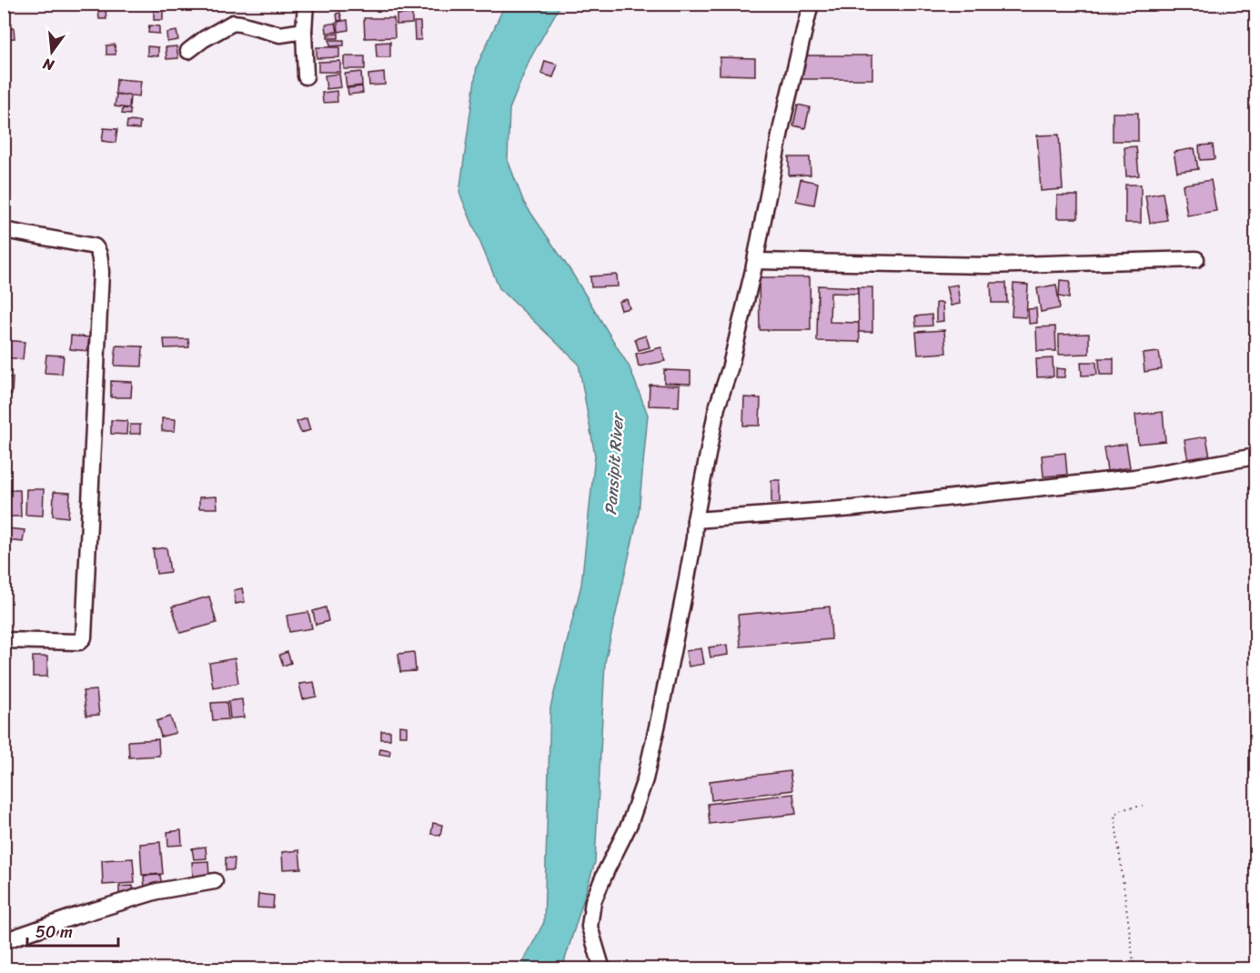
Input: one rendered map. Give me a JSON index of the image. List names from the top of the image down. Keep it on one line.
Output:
{"water":["Pansipit River"],"scale_bar":"50 m","north":"bottom"}
